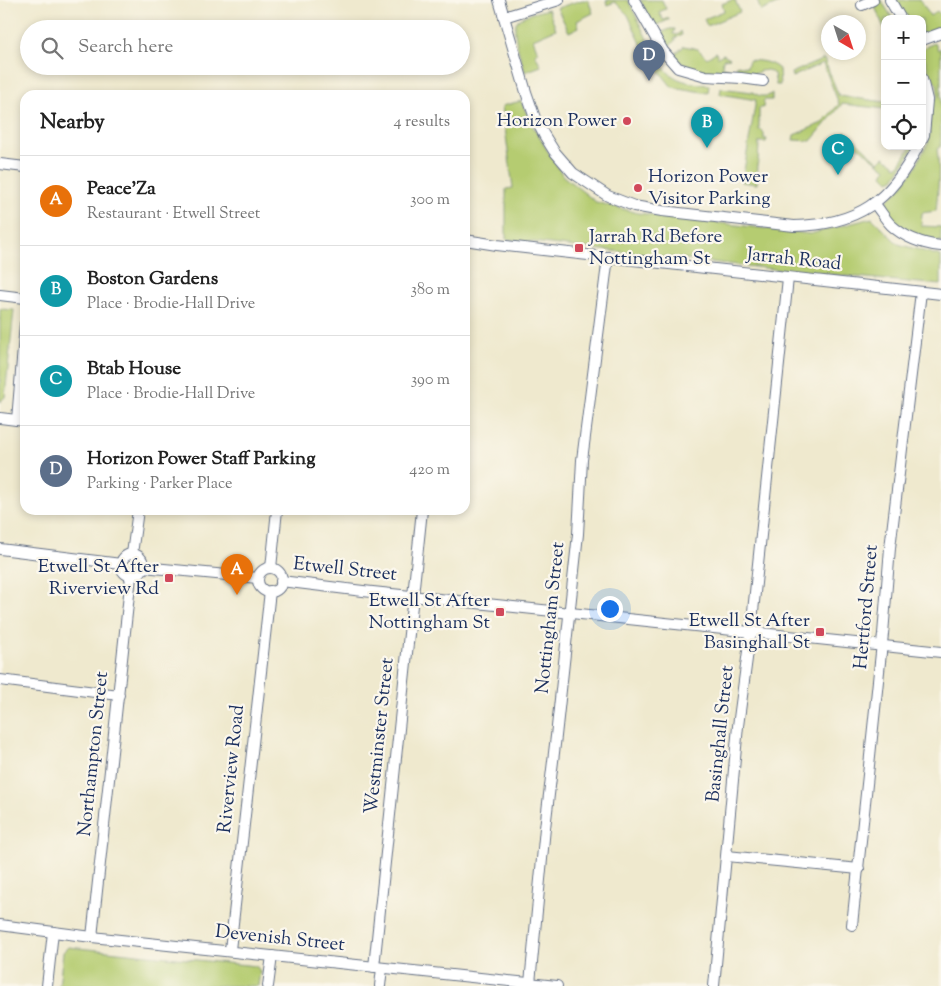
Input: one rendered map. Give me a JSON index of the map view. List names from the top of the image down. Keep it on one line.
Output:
{"streets":{"street":["Jarrah Road","Etwell Street","Hertford Street","Nottingham Street","Basinghall Street","Westminster Street","Northampton Street","Riverview Road","Devenish Street"]},"crossings":[["Jarrah Road","Hertford Street"],["Jarrah Road","Nottingham Street"],["Jarrah Road","Basinghall Street"],["Etwell Street","Hertford Street"],["Etwell Street","Nottingham Street"],["Etwell Street","Basinghall Street"],["Etwell Street","Westminster Street"],["Etwell Street","Riverview Road"],["Nottingham Street","Devenish Street"],["Westminster Street","Devenish Street"],["Northampton Street","Devenish Street"],["Riverview Road","Devenish Street"]],"places":{"other":["Horizon Power","Horizon Power Visitor Parking"],"transit":["Jarrah Rd Before Nottingham St","Etwell St After Riverview Rd","Etwell St After Nottingham St","Etwell St After Basinghall St"]},"north":"bottom right","page":{"map_buttons":["+","−"],"search":"Search here","pins":["D","B","C","A"],"heading":["Nearby","4 results"],"list":[{"mark":"A","name":"Peace'Za","note":"Restaurant · Etwell Street","value":"300 m"},{"mark":"B","name":"Boston Gardens","note":"Place · Brodie-Hall Drive","value":"380 m"},{"mark":"C","name":"Btab House","note":"Place · Brodie-Hall Drive","value":"390 m"},{"mark":"D","name":"Horizon Power Staff Parking","note":"Parking · Parker Place","value":"420 m"}]}}
